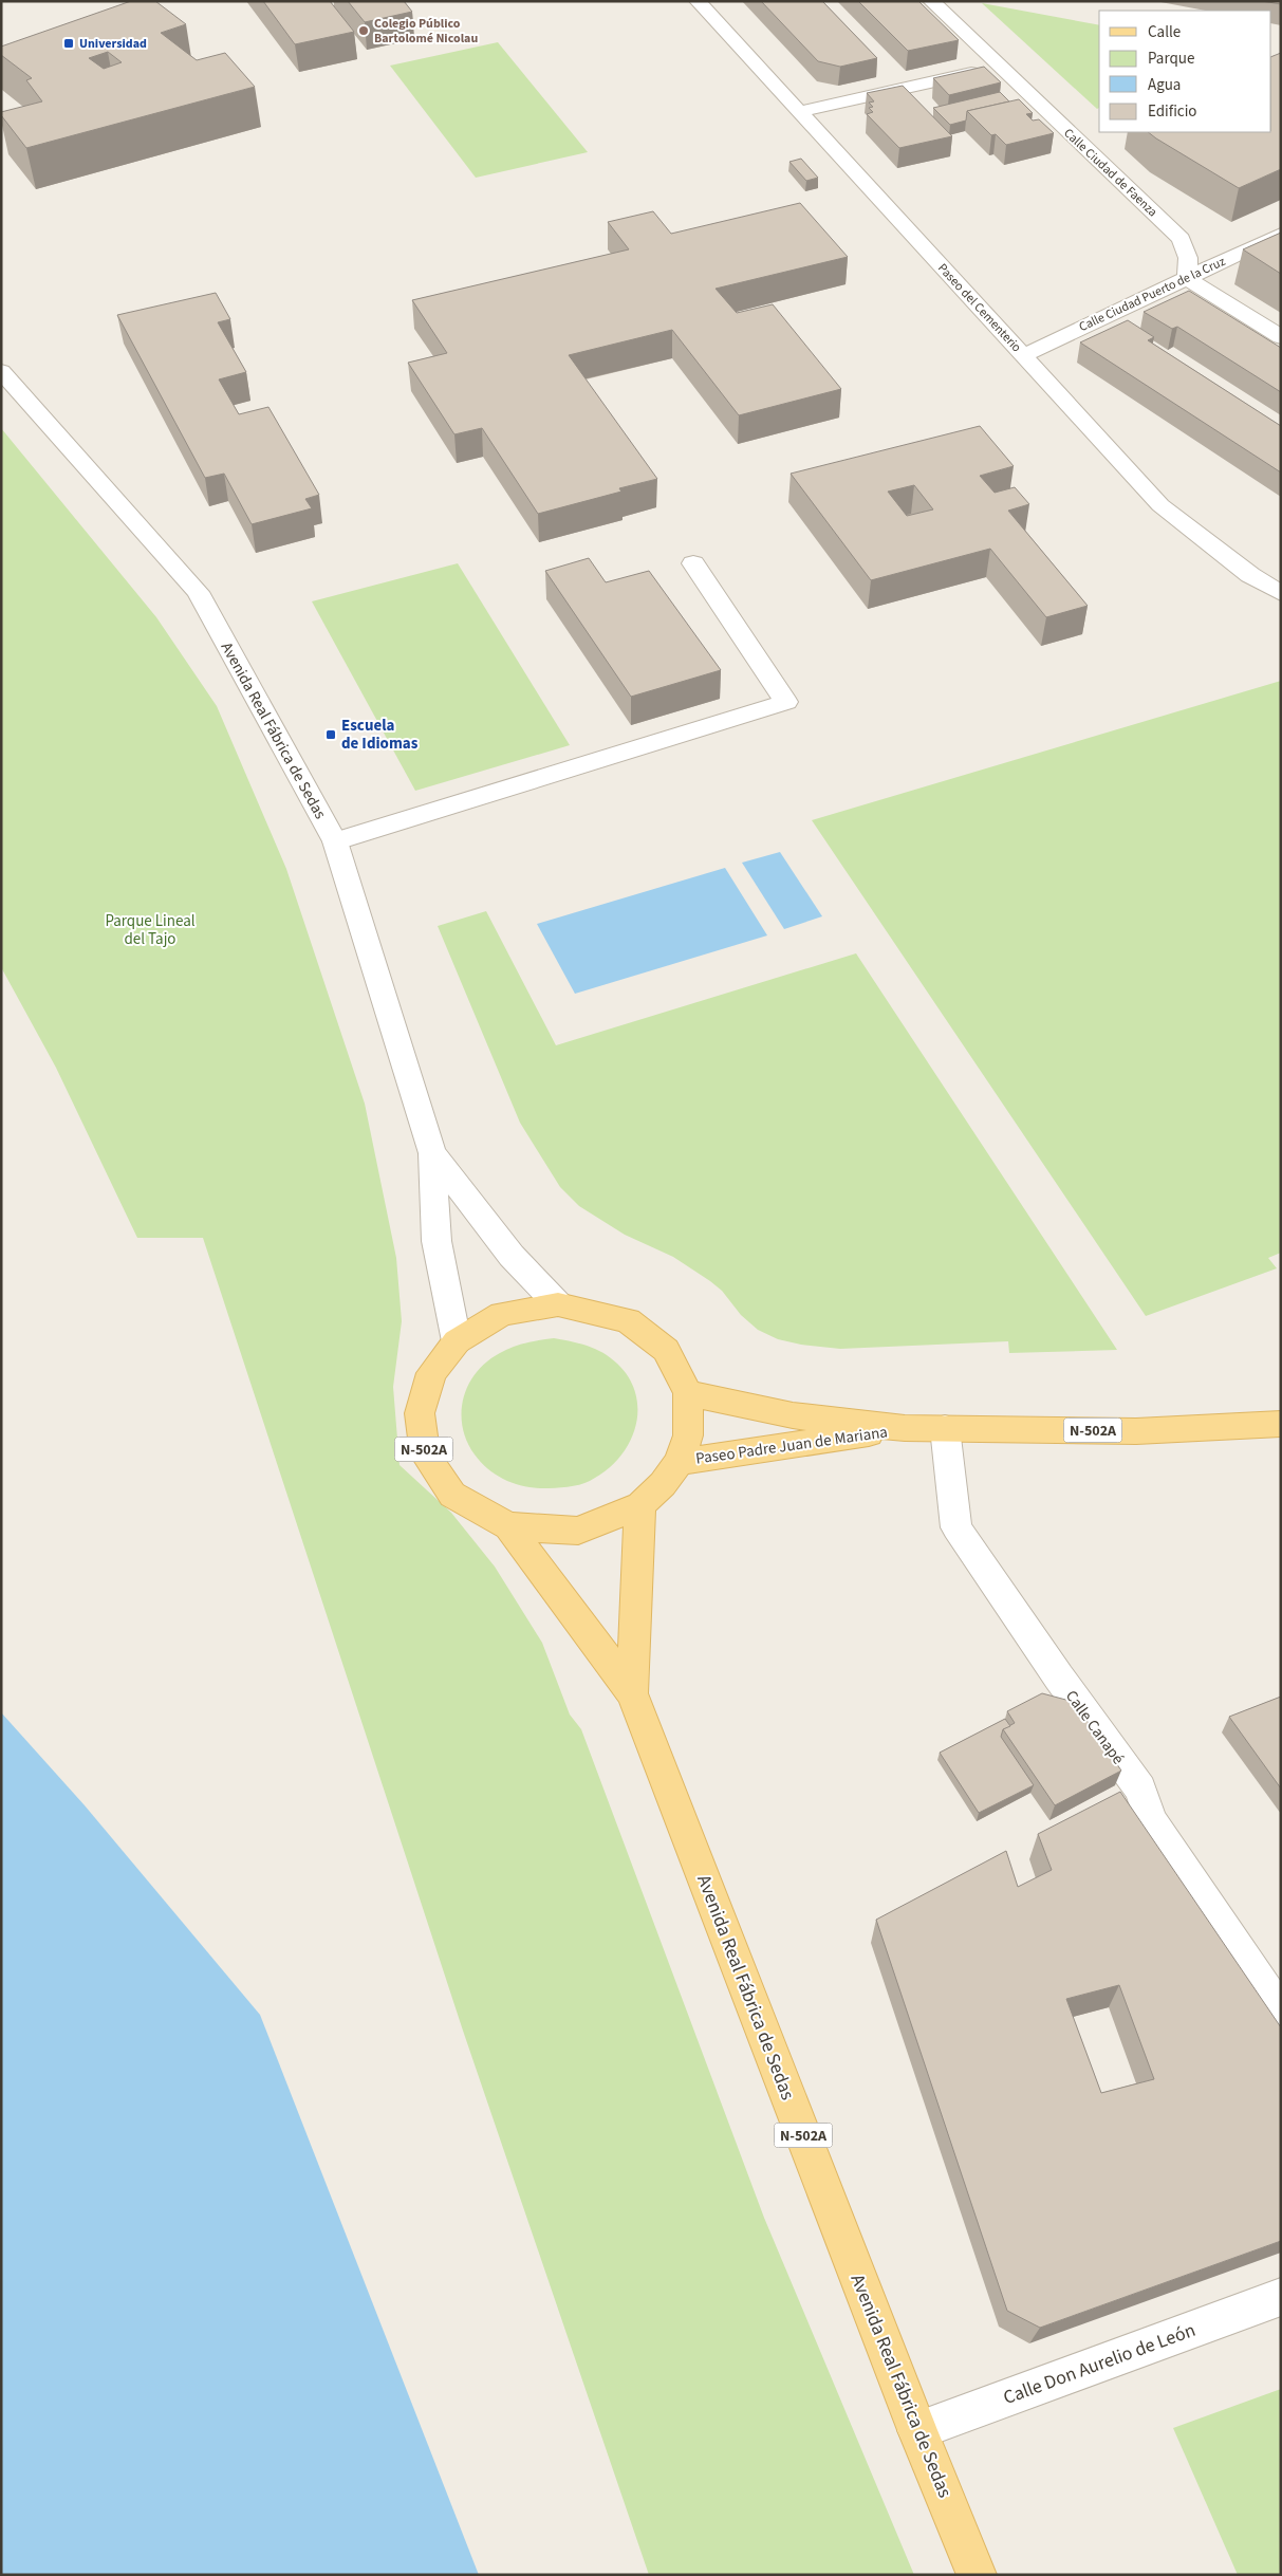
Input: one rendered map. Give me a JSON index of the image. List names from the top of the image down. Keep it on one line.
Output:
{"streets":{"main road":["Avenida Real Fábrica de Sedas","N-502A","Paseo Padre Juan de Mariana"],"street":["Calle Ciudad de Faenza","Calle Ciudad Puerto de la Cruz","Paseo del Cementerio","Calle Canapé","Calle Don Aurelio de León"]},"crossings":[["Calle Ciudad de Faenza","Calle Ciudad Puerto de la Cruz"],["Calle Ciudad Puerto de la Cruz","Paseo del Cementerio"],["Avenida Real Fábrica de Sedas","N-502A"],["Avenida Real Fábrica de Sedas","Calle Don Aurelio de León"],["N-502A","Paseo Padre Juan de Mariana"],["Paseo Padre Juan de Mariana","Calle Canapé"]],"parks":["Parque Lineal del Tajo"],"places":{"other":["Colegio Público Bartolomé Nicolau"],"transit":["Universidad","Escuela de Idiomas"]},"legend":["Calle","Parque","Agua","Edificio"]}
